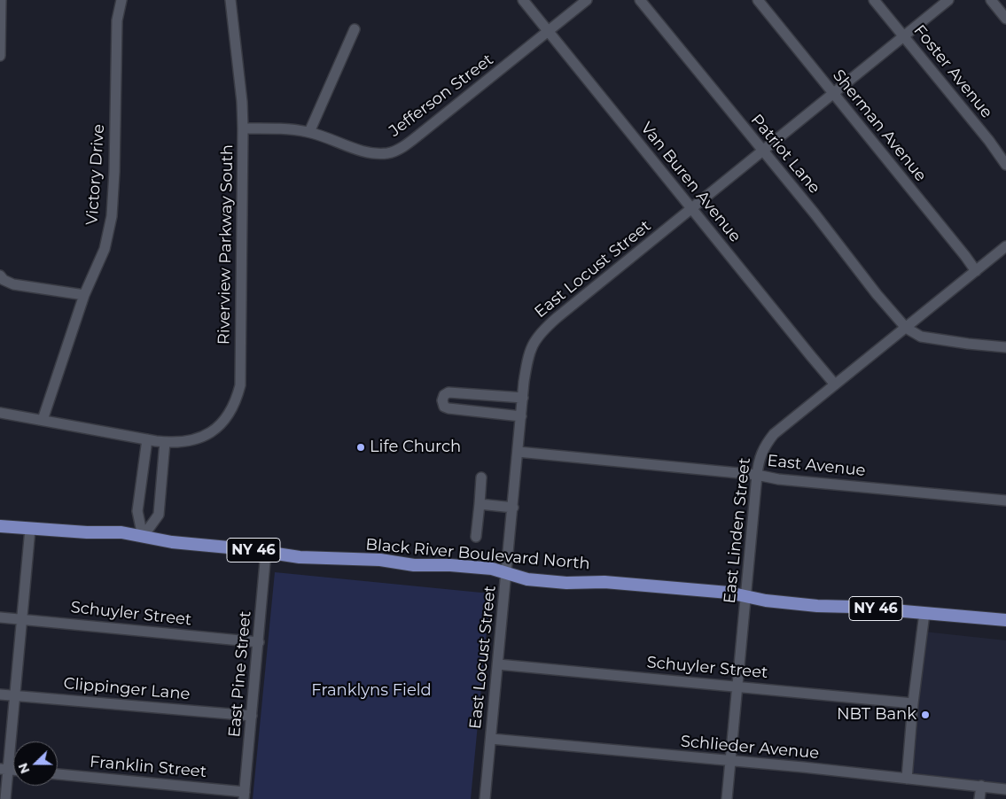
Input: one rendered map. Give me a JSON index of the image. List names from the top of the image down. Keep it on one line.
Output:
{"streets":{"main road":["NY 46","Black River Boulevard North"],"street":["Foster Avenue","Jefferson Street","Sherman Avenue","Patriot Lane","Victory Drive","Van Buren Avenue","Riverview Parkway South","East Locust Street","East Avenue","East Linden Street","Schuyler Street","East Pine Street","Clippinger Lane","Schlieder Avenue","Franklin Street"]},"crossings":[["Foster Avenue","East Locust Street"],["Jefferson Street","Van Buren Avenue"],["Jefferson Street","Riverview Parkway South"],["Sherman Avenue","East Locust Street"],["Sherman Avenue","East Linden Street"],["Patriot Lane","East Locust Street"],["Patriot Lane","East Linden Street"],["Victory Drive","Riverview Parkway South"],["Van Buren Avenue","East Locust Street"],["Van Buren Avenue","East Linden Street"],["East Locust Street","East Avenue"],["East Locust Street","Black River Boulevard North"],["East Locust Street","Schuyler Street"],["East Locust Street","Schlieder Avenue"],["East Avenue","East Linden Street"],["East Linden Street","Black River Boulevard North"],["East Linden Street","Schuyler Street"],["East Linden Street","Schlieder Avenue"],["Black River Boulevard North","East Pine Street"],["Schuyler Street","East Pine Street"],["East Pine Street","Clippinger Lane"],["East Pine Street","Franklin Street"]],"parks":["Franklyns Field"],"places":["Life Church","NBT Bank"],"north":"left"}
